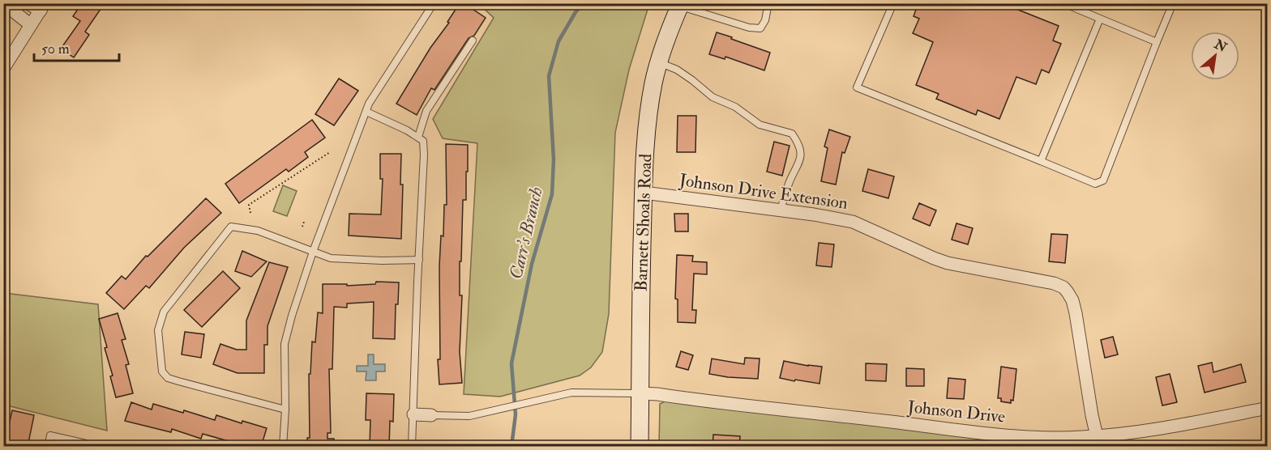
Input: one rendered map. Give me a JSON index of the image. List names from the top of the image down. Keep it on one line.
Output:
{"streets":{"main road":["Barnett Shoals Road"],"street":["Johnson Drive Extension","Johnson Drive"]},"crossings":[["Johnson Drive Extension","Barnett Shoals Road"],["Johnson Drive Extension","Johnson Drive"],["Barnett Shoals Road","Johnson Drive"]],"water":["Carr's Branch"],"scale_bar":"50 m","north":"top right"}
